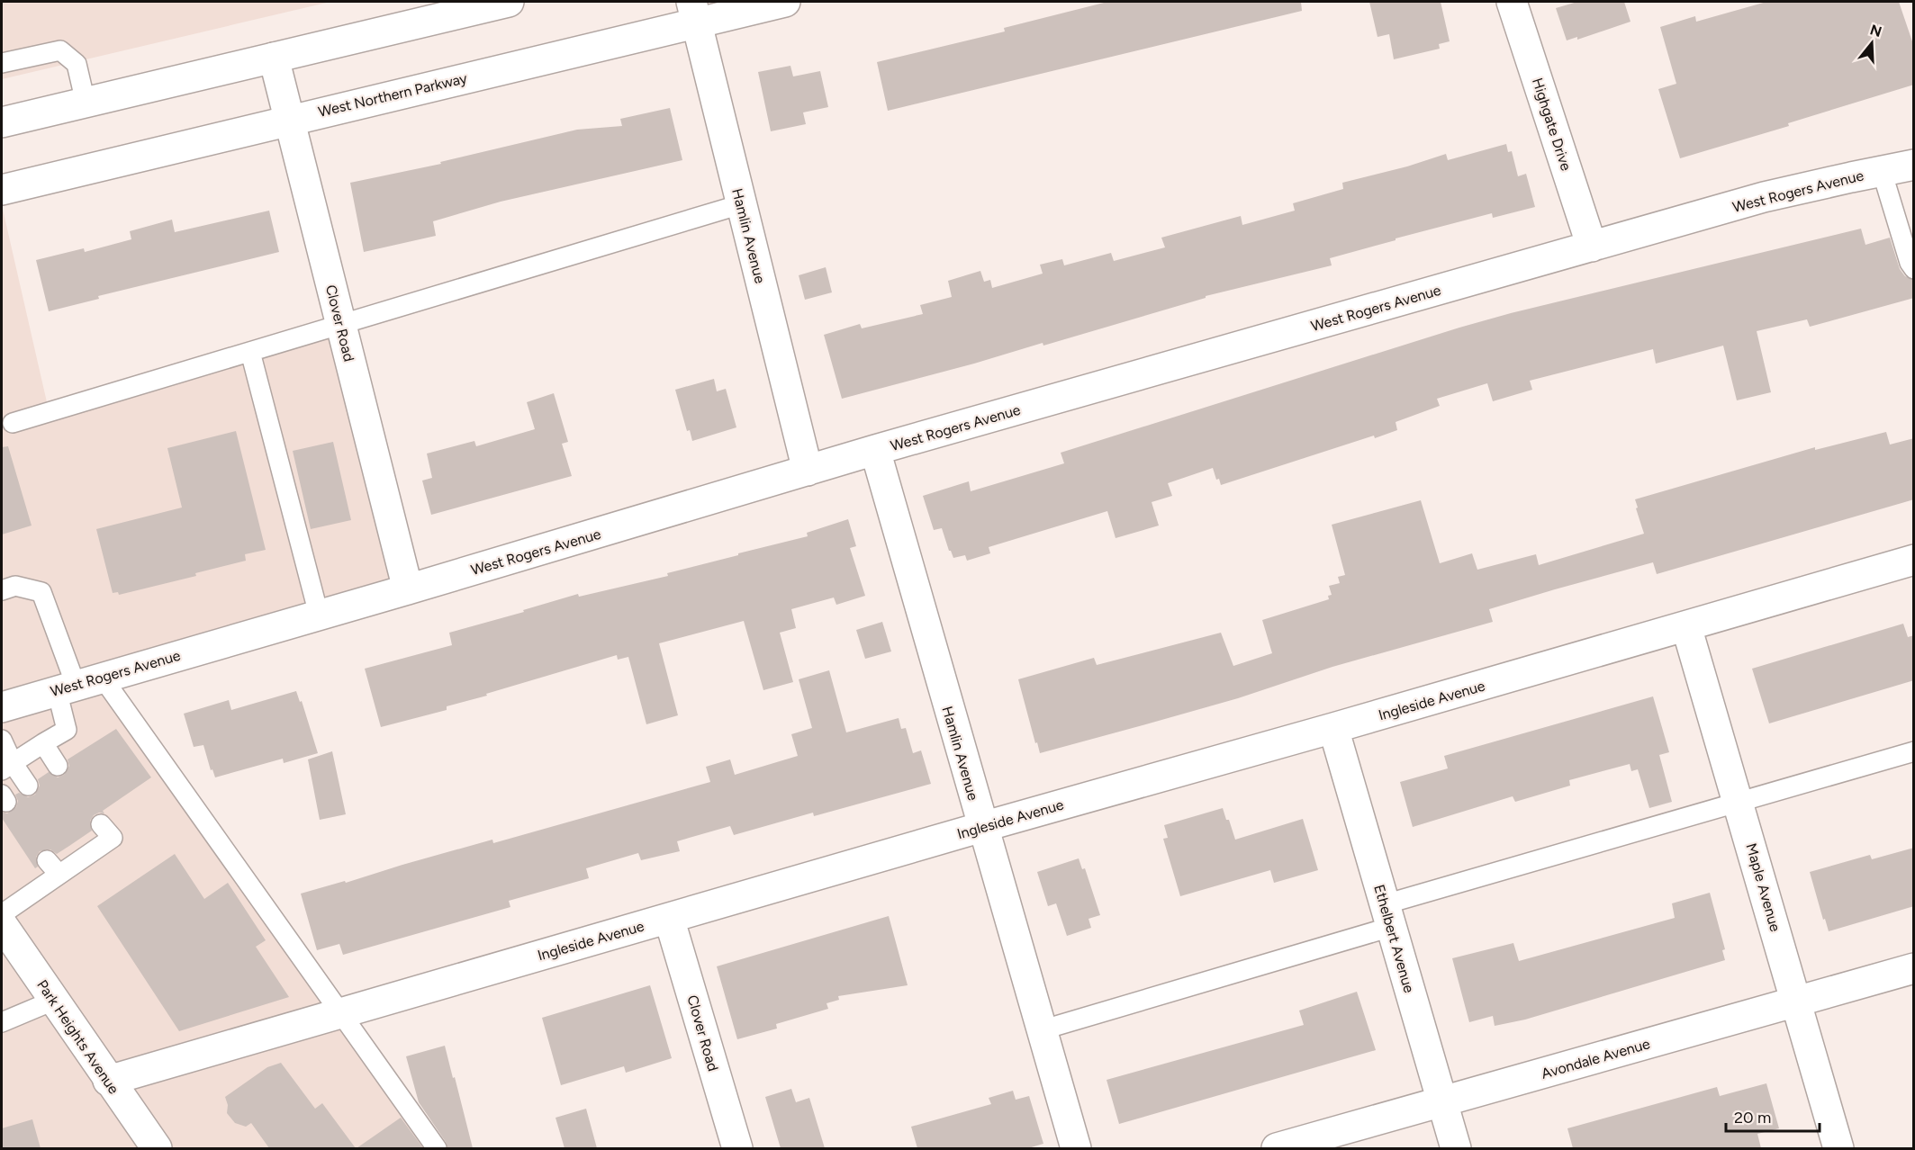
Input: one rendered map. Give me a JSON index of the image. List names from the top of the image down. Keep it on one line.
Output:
{"streets":{"street":["West Northern Parkway","Highgate Drive","West Rogers Avenue","Hamlin Avenue","Clover Road","Ingleside Avenue","Maple Avenue","Ethelbert Avenue","Park Heights Avenue","Avondale Avenue"]},"crossings":[["West Northern Parkway","Hamlin Avenue"],["West Northern Parkway","Clover Road"],["Highgate Drive","West Rogers Avenue"],["West Rogers Avenue","Hamlin Avenue"],["West Rogers Avenue","Clover Road"],["Hamlin Avenue","Ingleside Avenue"],["Clover Road","Ingleside Avenue"],["Ingleside Avenue","Maple Avenue"],["Ingleside Avenue","Ethelbert Avenue"],["Ingleside Avenue","Park Heights Avenue"],["Maple Avenue","Avondale Avenue"],["Ethelbert Avenue","Avondale Avenue"]],"scale_bar":"20 m","north":"top"}
